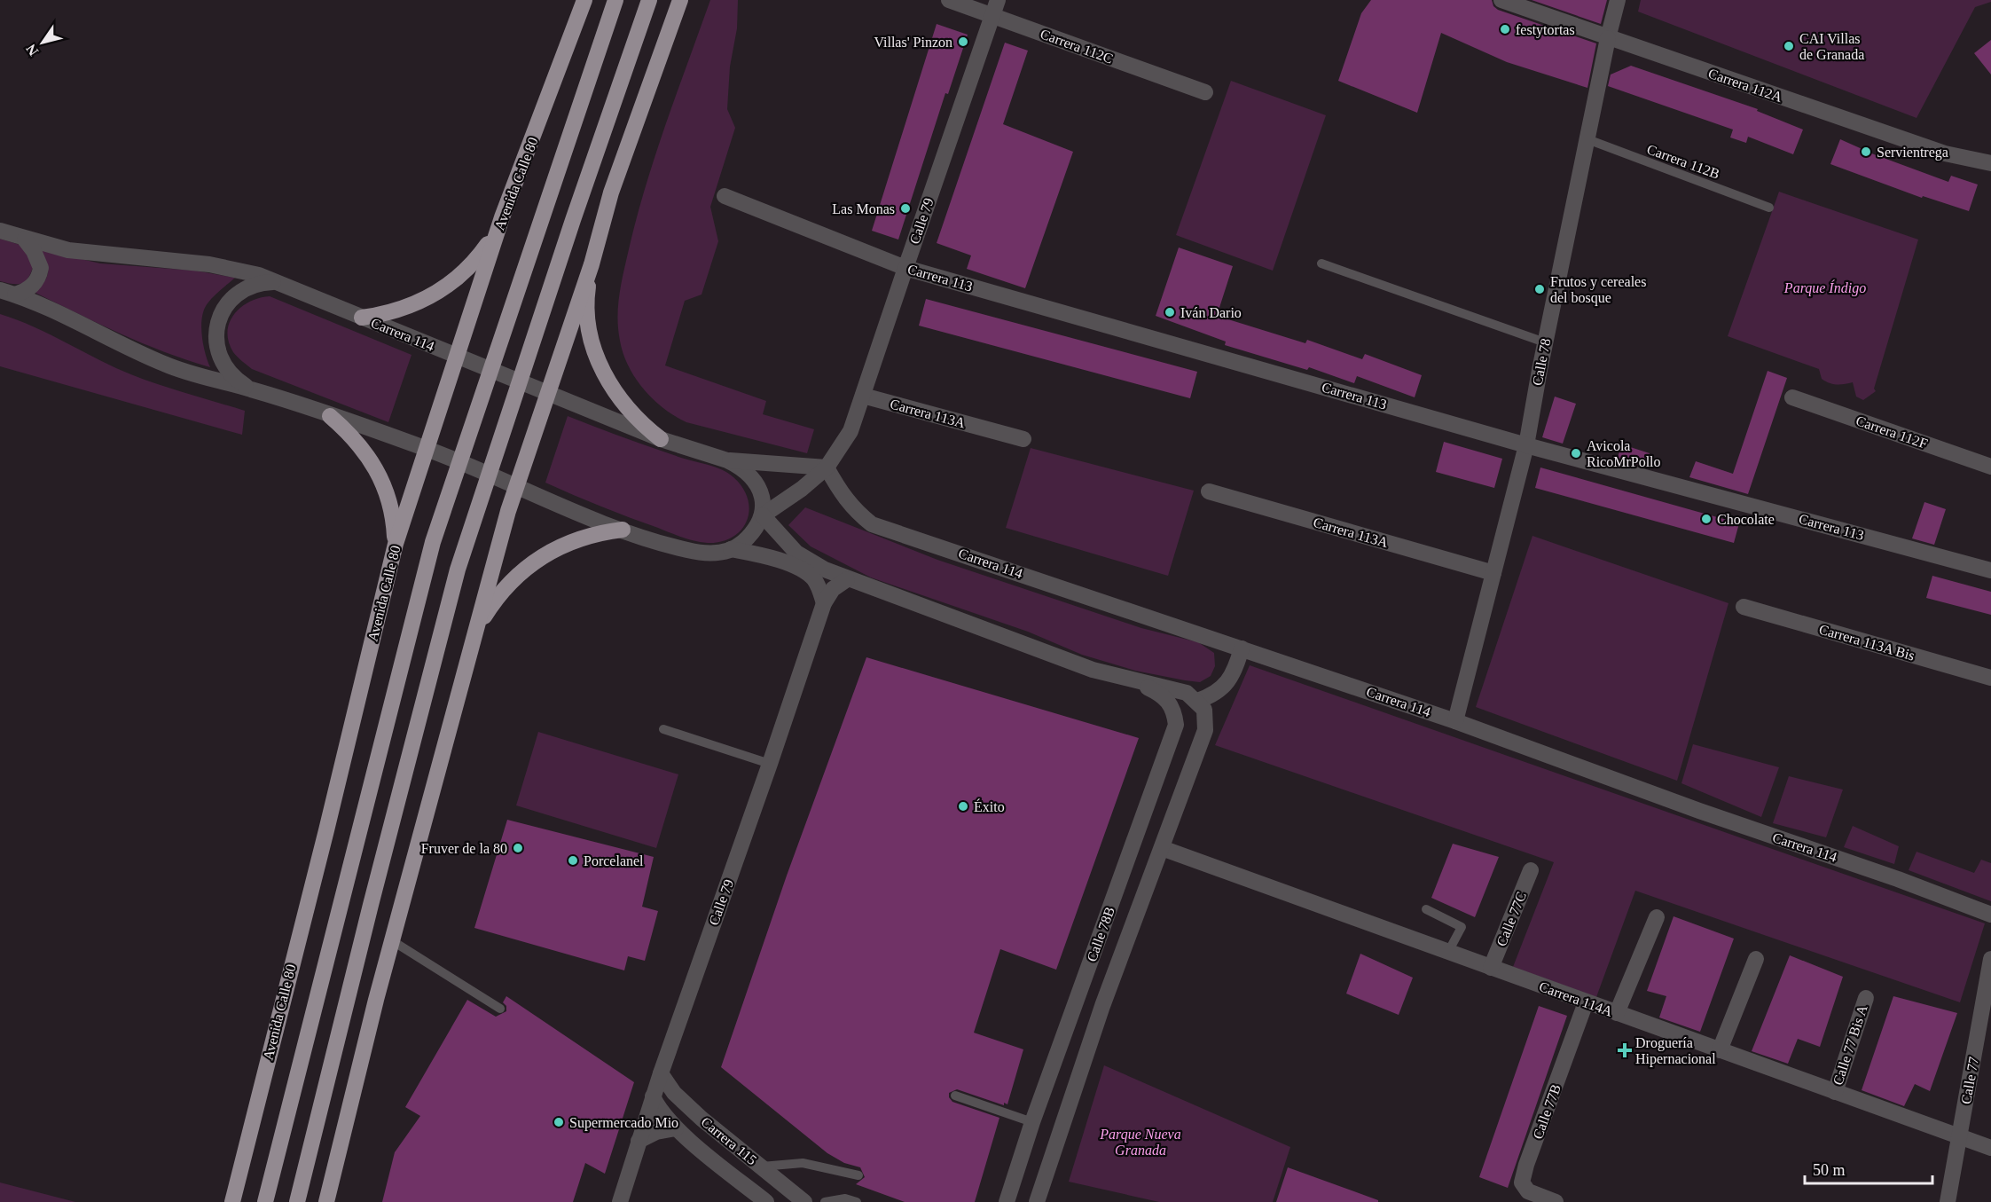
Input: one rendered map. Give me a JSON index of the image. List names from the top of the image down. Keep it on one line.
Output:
{"streets":{"highway":["Avenida Calle 80"],"street":["Carrera 112C","Carrera 112A","Calle 79","Carrera 113","Carrera 114","Calle 78","Carrera 113A","Carrera 112F","Carrera 113A Bis","Calle 77C","Calle 78B","Carrera 114A","Calle 77 Bis A","Calle 77","Calle 77B","Carrera 115"],"lane":["Carrera 112B"]},"crossings":[["Carrera 112C","Calle 79"],["Carrera 112A","Calle 78"],["Carrera 112B","Calle 78"],["Avenida Calle 80","Carrera 114"],["Calle 79","Carrera 113"],["Calle 79","Carrera 114"],["Calle 79","Carrera 113A"],["Calle 79","Carrera 115"],["Carrera 113","Calle 78"],["Carrera 114","Calle 78"],["Calle 78","Carrera 113A"],["Calle 77C","Carrera 114A"],["Calle 78B","Carrera 114A"],["Carrera 114A","Calle 77 Bis A"],["Carrera 114A","Calle 77"],["Carrera 114A","Calle 77B"]],"parks":["Parque Índigo","Parque Nueva Granada"],"places":{"other":["festytortas","Villas' Pinzon","CAI Villas de Granada","Servientrega","Las Monas","Frutos y cereales del bosque","Iván Dario","Avicola RicoMrPollo","Chocolate","Éxito","Fruver de la 80","Porcelanel","Supermercado Mio"],"health":["Droguería Hipernacional"]},"scale_bar":"50 m","north":"bottom left"}
